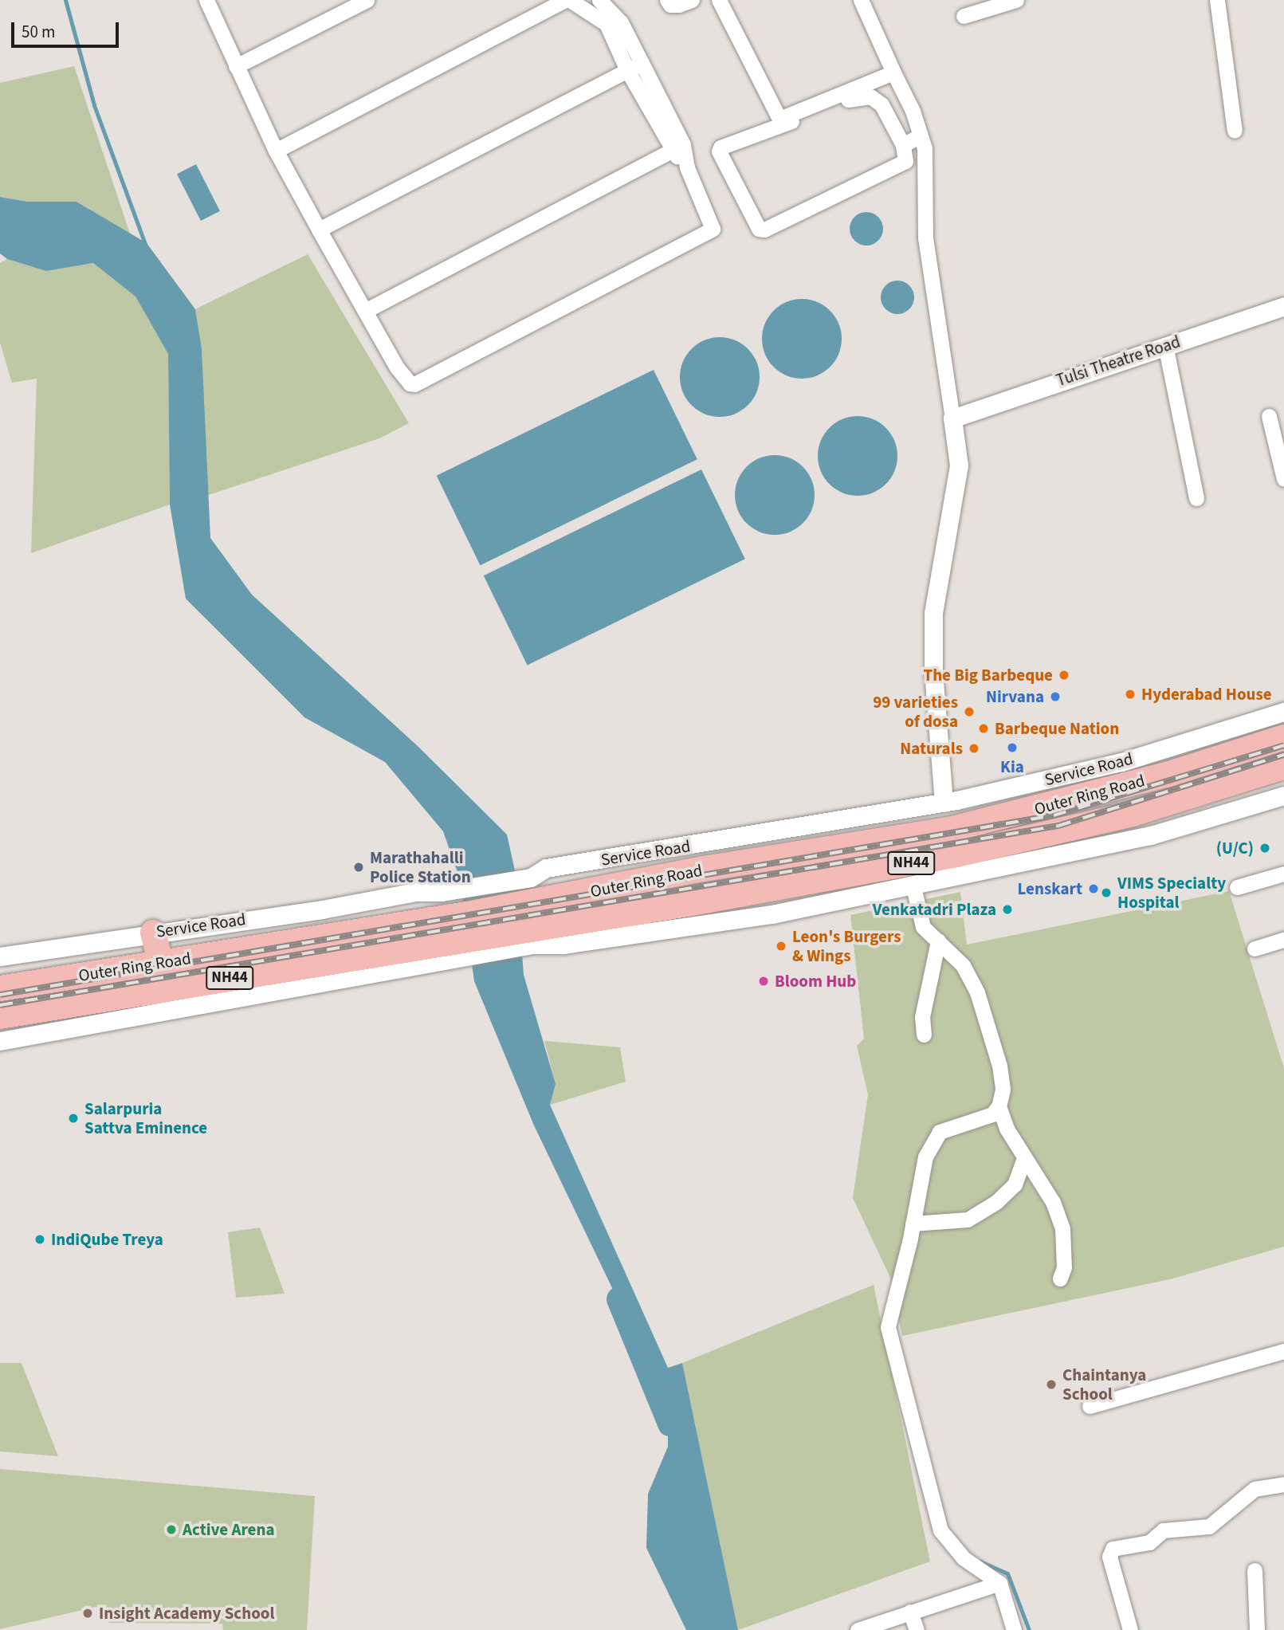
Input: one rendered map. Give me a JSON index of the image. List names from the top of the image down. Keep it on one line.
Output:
{"streets":{"highway":["Outer Ring Road","NH44"],"street":["Tulsi Theatre Road","Service Road"]},"places":["The Big Barbeque","Hyderabad House","Nirvana","99 varieties of dosa","Barbeque Nation","Kia","Naturals","(U/C)","Marathahalli Police Station","Lenskart","VIMS Specialty Hospital","Venkatadri Plaza","Leon's Burgers & Wings","Bloom Hub","Salarpuria Sattva Eminence","IndiQube Treya","Chaintanya School","Active Arena","Insight Academy School"],"scale_bar":"50 m"}
